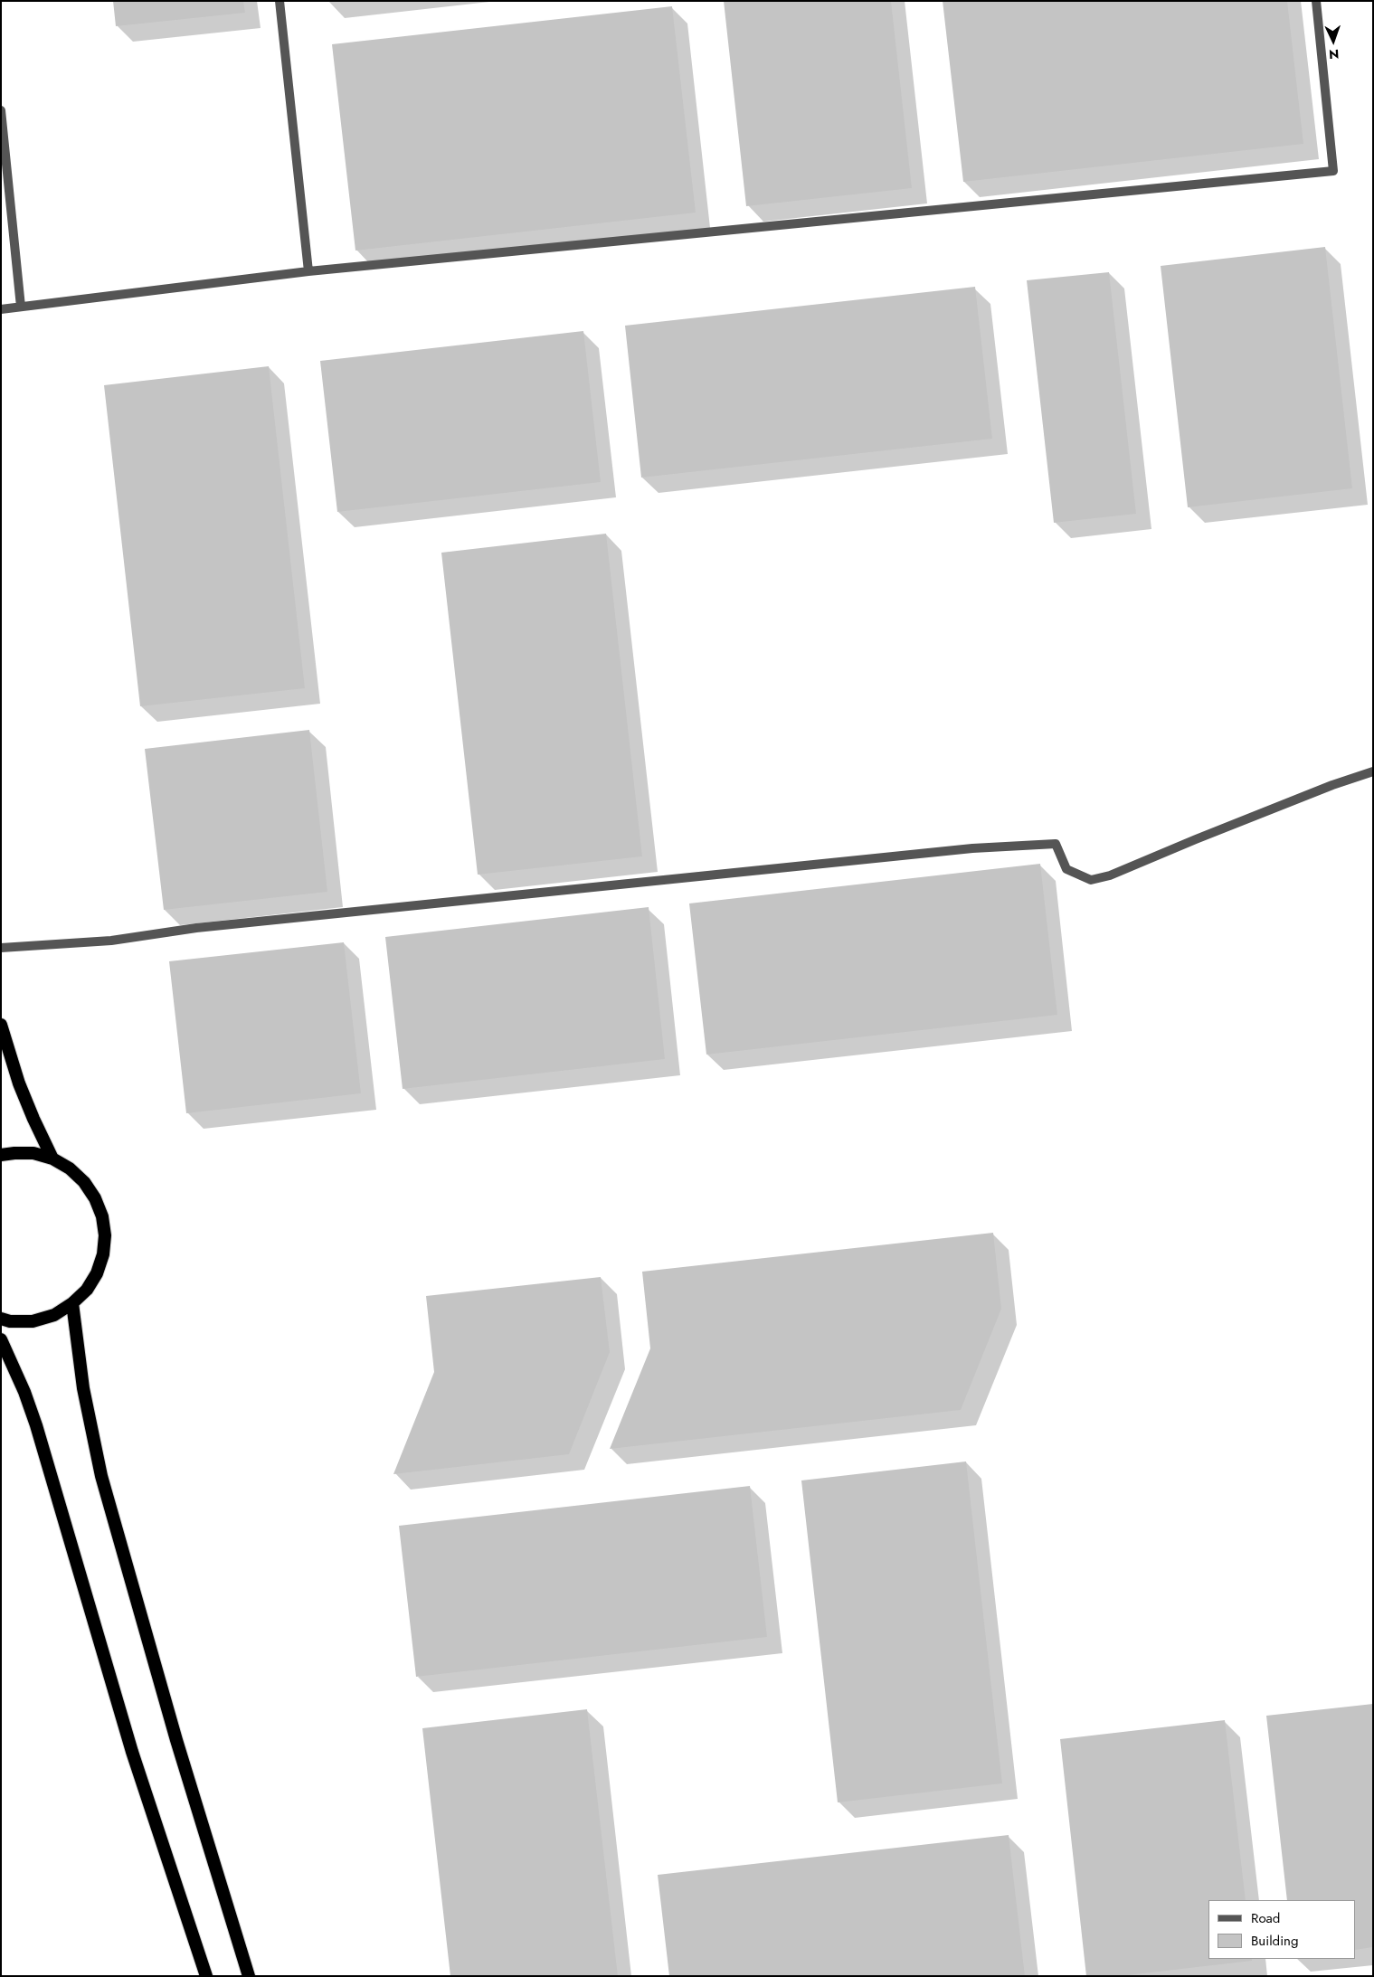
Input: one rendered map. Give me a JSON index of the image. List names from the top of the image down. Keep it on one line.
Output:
{"legend":["Road","Building"],"north":"bottom"}
